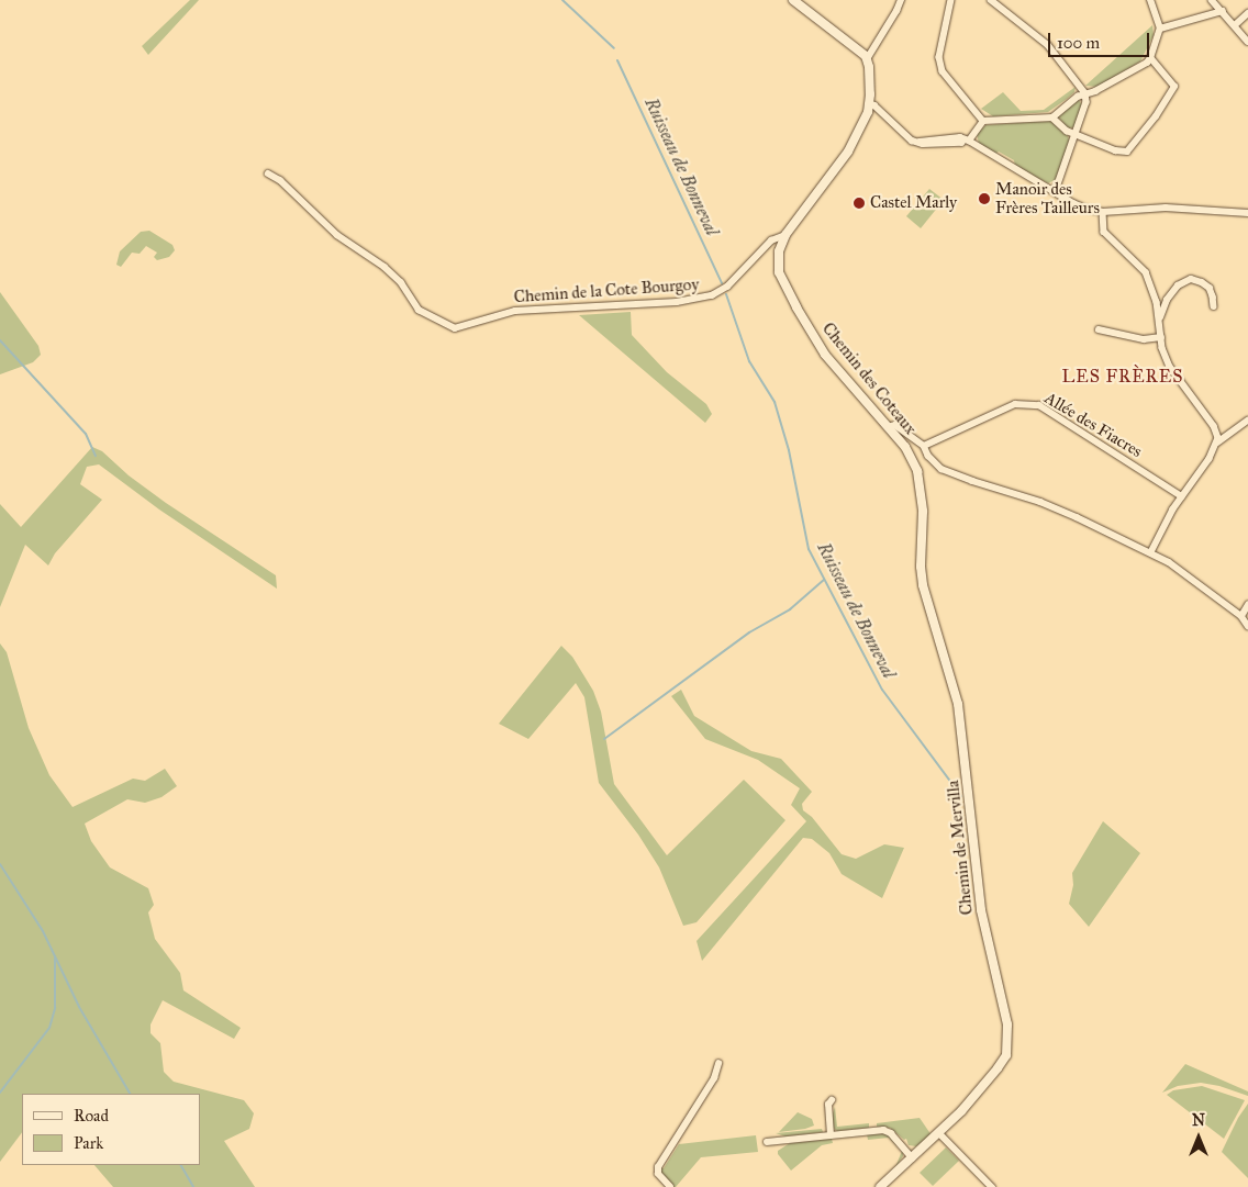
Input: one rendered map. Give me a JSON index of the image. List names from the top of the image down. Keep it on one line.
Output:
{"streets":{"street":["Chemin de la Cote Bourgoy","Chemin des Coteaux","Allée des Fiacres","Chemin de Mervilla"]},"crossings":[["Chemin de la Cote Bourgoy","Chemin des Coteaux"],["Chemin des Coteaux","Chemin de Mervilla"]],"districts":["LES FRÈRES"],"water":["Ruisseau de Bonneval"],"places":["Manoir des Frères Tailleurs","Castel Marly"],"legend":["Road","Park"],"scale_bar":"100 m","north":"top"}
